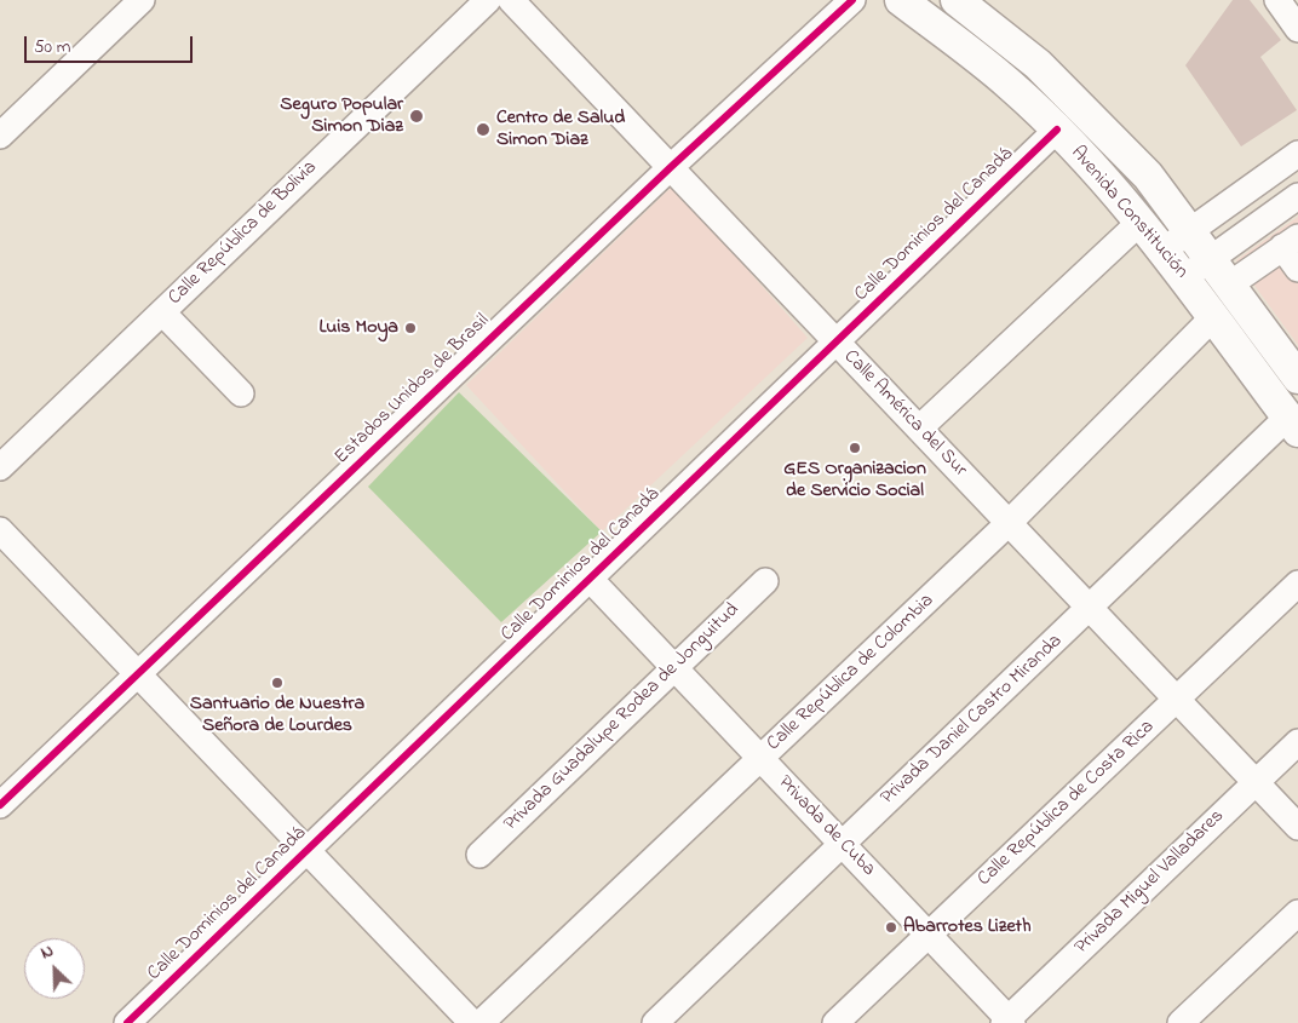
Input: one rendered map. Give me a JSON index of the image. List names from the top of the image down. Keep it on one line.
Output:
{"streets":{"main road":["Avenida Constitución"],"street":["Calle Dominios del Canadá","Calle República de Bolivia","Estados Unidos de Brasil","Calle América del Sur","Calle República de Colombia","Privada Guadalupe Rodea de Jonguitud","Privada Daniel Castro Miranda","Calle República de Costa Rica","Privada de Cuba","Privada Miguel Valladares"]},"crossings":[["Avenida Constitución","Calle Dominios del Canadá"],["Avenida Constitución","Calle República de Colombia"],["Avenida Constitución","Privada Daniel Castro Miranda"],["Calle Dominios del Canadá","Calle América del Sur"],["Calle Dominios del Canadá","Privada de Cuba"],["Estados Unidos de Brasil","Calle América del Sur"],["Calle América del Sur","Calle República de Colombia"],["Calle América del Sur","Privada Daniel Castro Miranda"],["Calle América del Sur","Calle República de Costa Rica"],["Calle América del Sur","Privada Miguel Valladares"],["Calle República de Colombia","Privada de Cuba"],["Privada Guadalupe Rodea de Jonguitud","Privada de Cuba"],["Privada Daniel Castro Miranda","Privada de Cuba"],["Calle República de Costa Rica","Privada de Cuba"],["Privada de Cuba","Privada Miguel Valladares"]],"places":["Seguro Popular Simon Diaz","Centro de Salud Simon Diaz","Luis Moya","GES Organizacion de Servicio Social","Santuario de Nuestra Señora de Lourdes","Abarrotes Lizeth"],"scale_bar":"50 m","north":"top left"}
